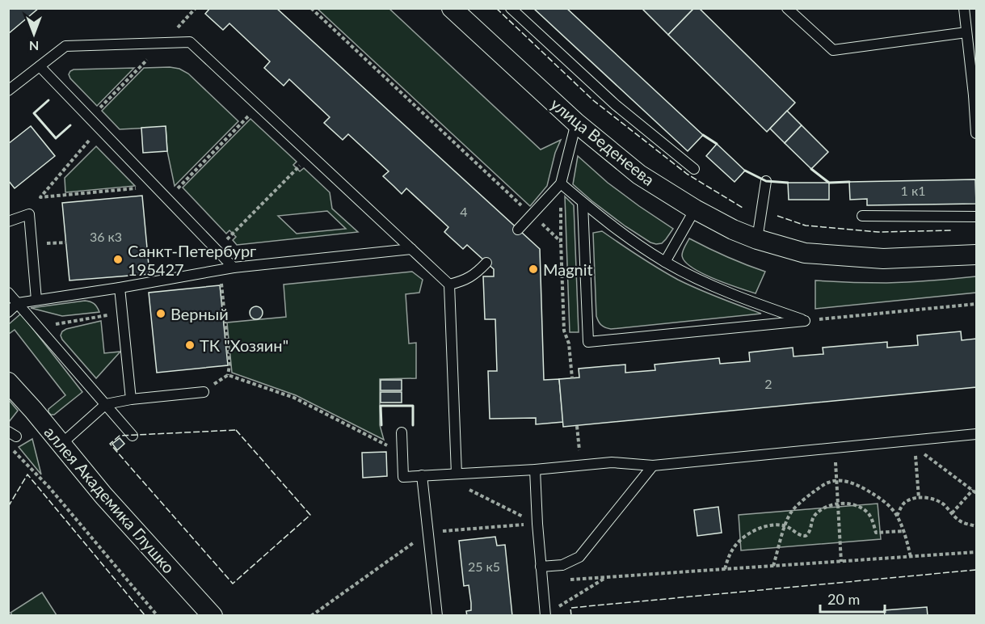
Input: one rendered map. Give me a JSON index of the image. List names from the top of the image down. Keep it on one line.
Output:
{"streets":{"street":["улица Веденеева","аллея Академика Глушко"]},"places":["Санкт-Петербург 195427","Magnit","Верный","ТК \"Хозяин\""],"house_numbers":["1 к1","4","36 к3","2","25 к5"],"scale_bar":"20 m","north":"bottom"}
